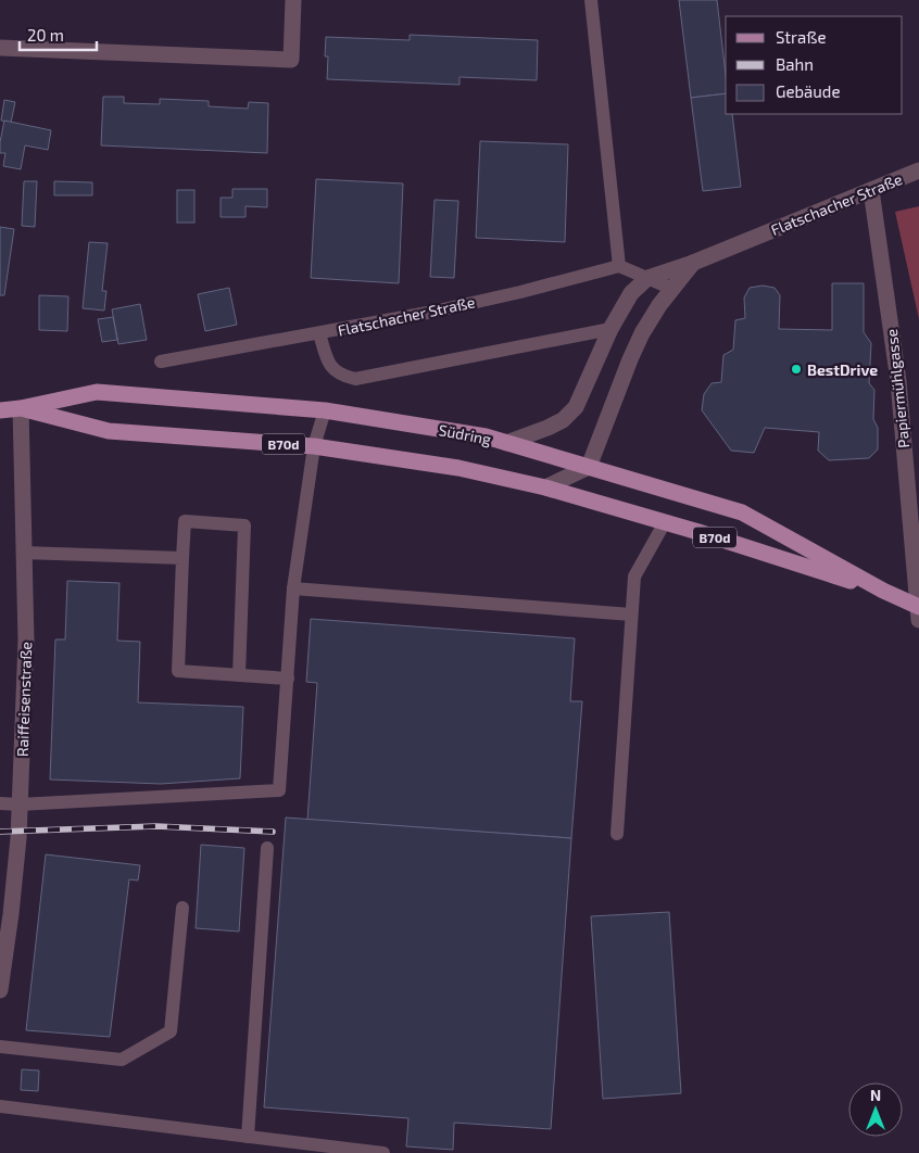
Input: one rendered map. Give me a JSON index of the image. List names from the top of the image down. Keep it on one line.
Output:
{"streets":{"main road":["Südring","B70d"],"street":["Flatschacher Straße","Papiermühlgasse","Raiffeisenstraße"]},"crossings":[["Flatschacher Straße","Papiermühlgasse"],["Flatschacher Straße","Südring"],["Papiermühlgasse","Südring"],["Südring","Raiffeisenstraße"]],"places":["BestDrive"],"legend":["Straße","Bahn","Gebäude"],"scale_bar":"20 m","north":"top"}
